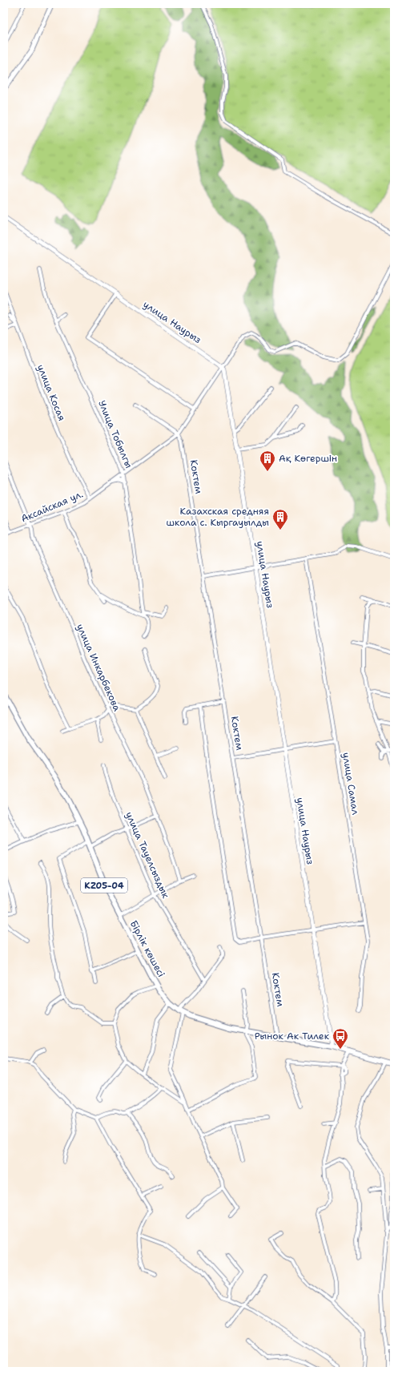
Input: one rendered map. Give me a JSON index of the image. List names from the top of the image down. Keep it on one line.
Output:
{"streets":{"main road":["KZ05-04","Бірлік көшесі"],"street":["улица Наурыз","улица Косая","Улица Тобылгы","Коктем","Аксайская ул.","улица Инкарбекова","улица Самал","улица Тауелсыздык"]},"crossings":[["улица Наурыз","Аксайская ул."],["улица Наурыз","Бірлік көшесі"],["улица Косая","Аксайская ул."],["Улица Тобылгы","Аксайская ул."],["Коктем","Аксайская ул."],["Коктем","Бірлік көшесі"],["Аксайская ул.","улица Инкарбекова"]],"places":{"building":["Ақ Көгершін","Казахская средняя школа с. Кыргауылды"],"bus stop":["Рынок Ак Тилек"]}}
